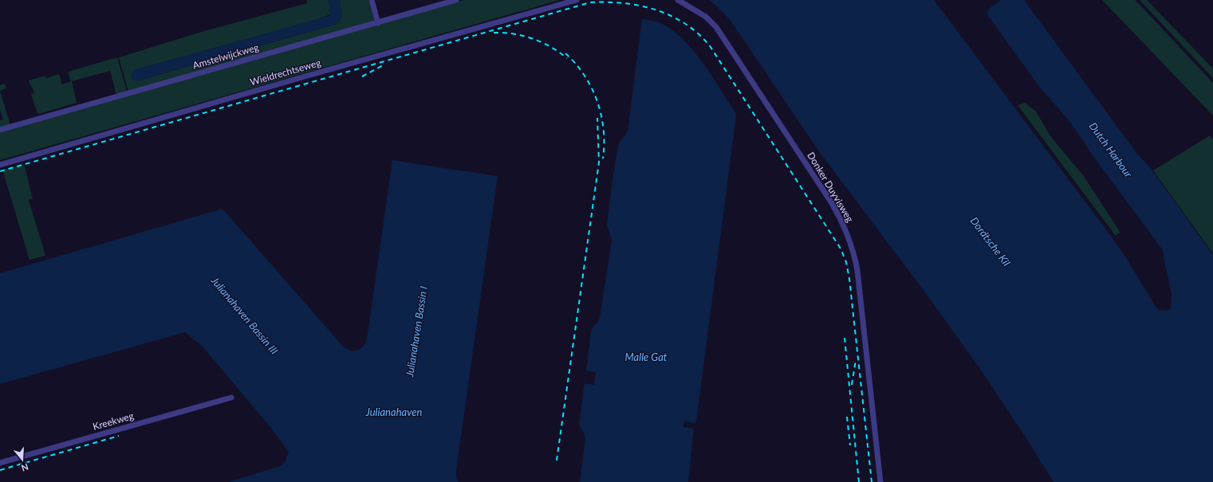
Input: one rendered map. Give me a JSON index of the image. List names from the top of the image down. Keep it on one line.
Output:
{"streets":{"street":["Amstelwijckweg","Wieldrechtseweg","Donker Duyvisweg","Kreekweg"]},"water":["Dutch Harbour","Dordtsche Kil","Julianahaven Bassin III","Julianahaven Bassin I","Malle Gat","Julianahaven"],"north":"bottom"}
